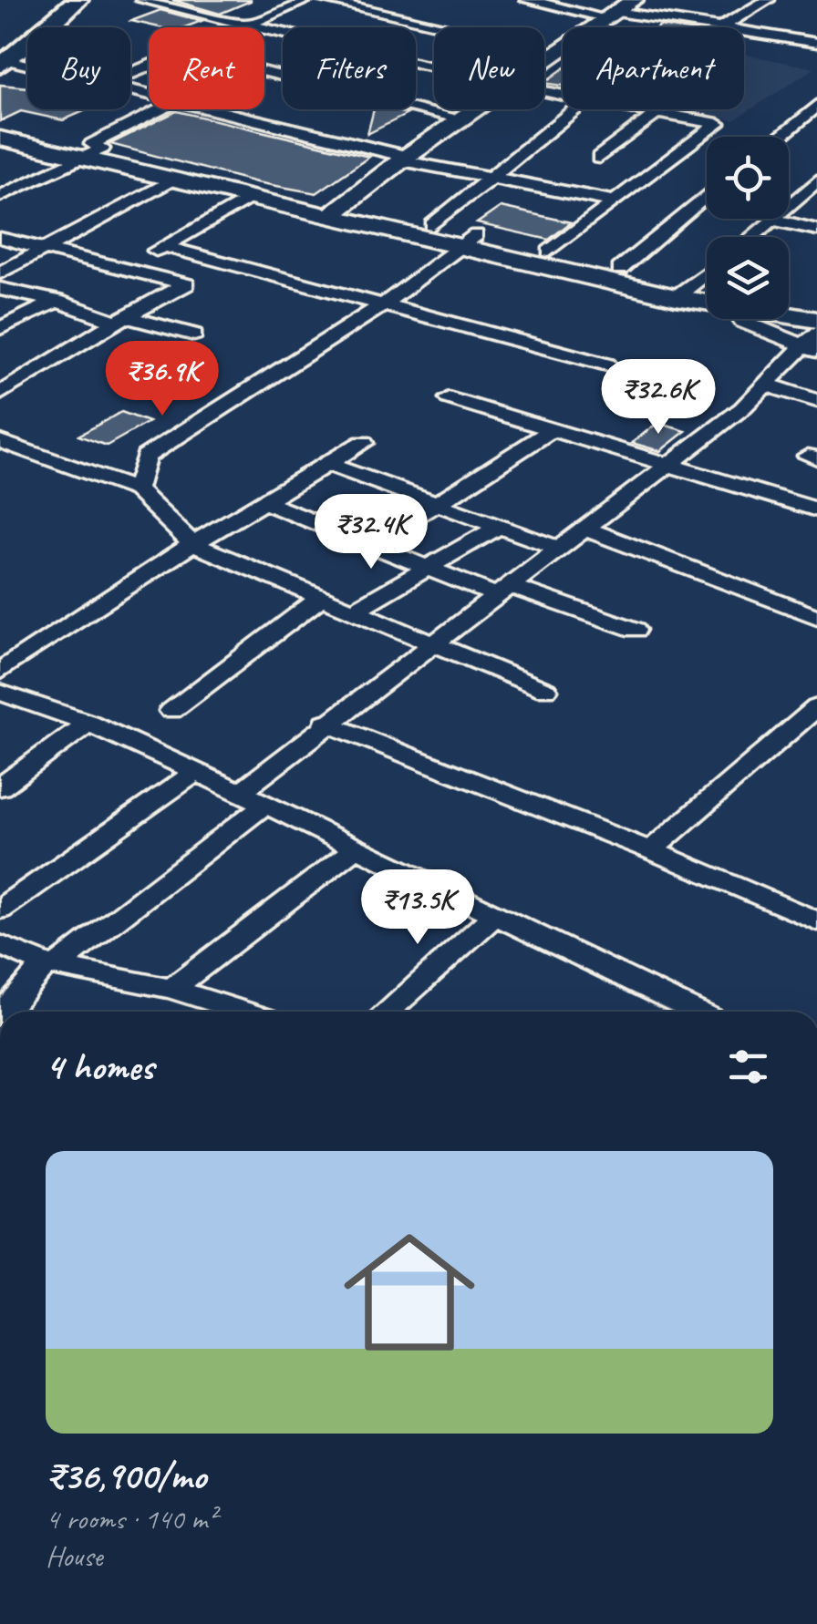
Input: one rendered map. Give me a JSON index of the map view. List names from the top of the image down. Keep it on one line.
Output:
{"page":{"chip":["Buy","Rent","Filters","New","Apartment"],"price":["₹36.9K","₹32.6K","₹32.4K","₹13.5K"],"heading":"4 homes","list":[{"name":"₹36,900/mo","note":"4 rooms · 140 m² · House"}]}}
